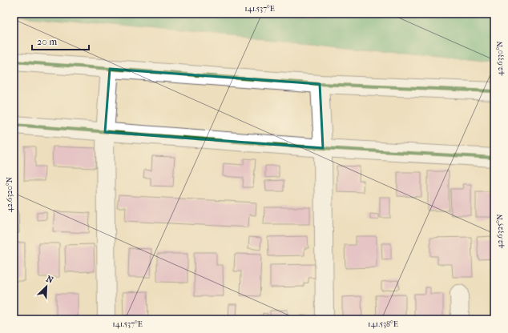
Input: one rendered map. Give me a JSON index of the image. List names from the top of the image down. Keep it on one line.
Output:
{"scale_bar":"20 m","north":"top right","coordinates":["141.537°E","42.6330°N","42.6320°N","42.6325°N","141.538°E"]}
